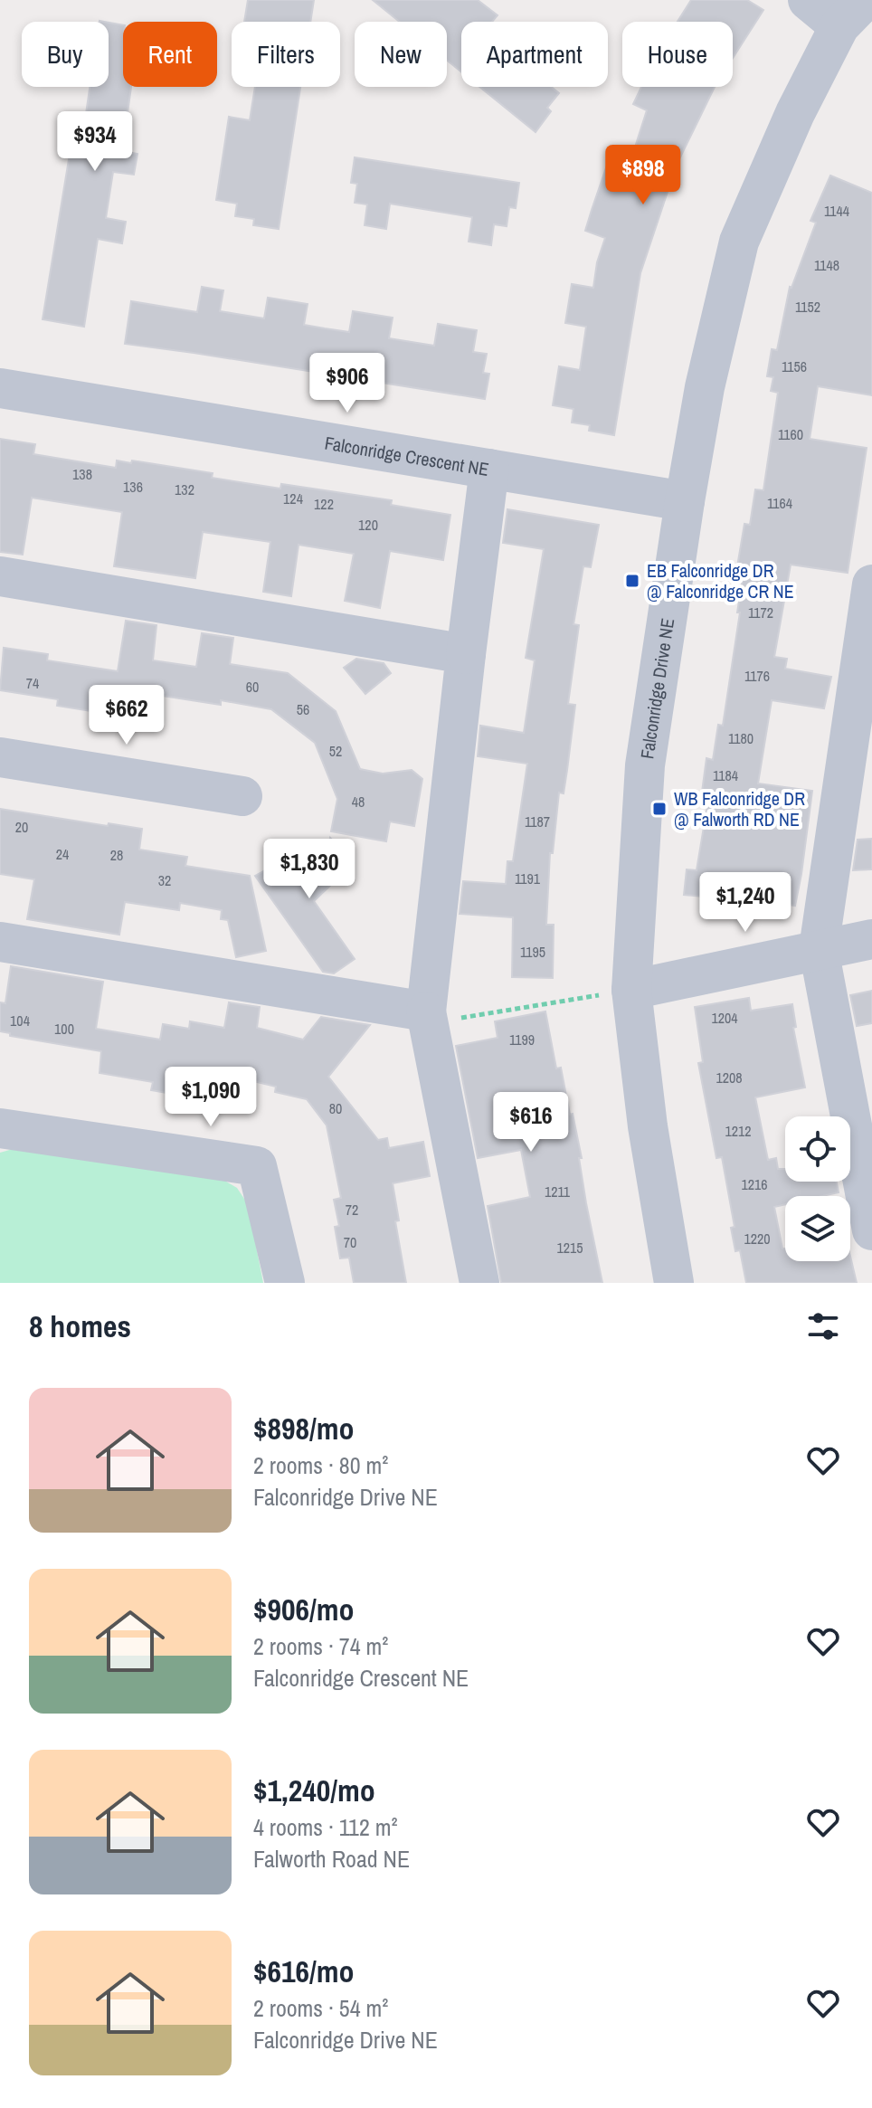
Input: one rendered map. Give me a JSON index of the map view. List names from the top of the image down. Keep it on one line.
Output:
{"streets":{"street":["Falconridge Crescent NE","Falconridge Drive NE"]},"crossings":[["Falconridge Crescent NE","Falconridge Drive NE"]],"places":{"transit":["EB Falconridge DR @ Falconridge CR NE","WB Falconridge DR @ Falworth RD NE"]},"house_numbers":["1144","1148","1152","1156","1160","138","136","132","124","1164","122","120","1172","1176","74","60","56","1180","52","1184","48","1187","20","24","28","1191","32","1195","1204","104","100","1199","1208","80","1212","1216","1211","72","1220","70","1215"],"page":{"chip":["Buy","Rent","Filters","New","Apartment","House"],"price":["$934","$898","$906","$662","$1,830","$1,240","$1,090","$616"],"heading":"8 homes","list":[{"name":"$898/mo","note":"2 rooms · 80 m² · Falconridge Drive NE"},{"name":"$906/mo","note":"2 rooms · 74 m² · Falconridge Crescent NE"},{"name":"$1,240/mo","note":"4 rooms · 112 m² · Falworth Road NE"},{"name":"$616/mo","note":"2 rooms · 54 m² · Falconridge Drive NE"}]}}
